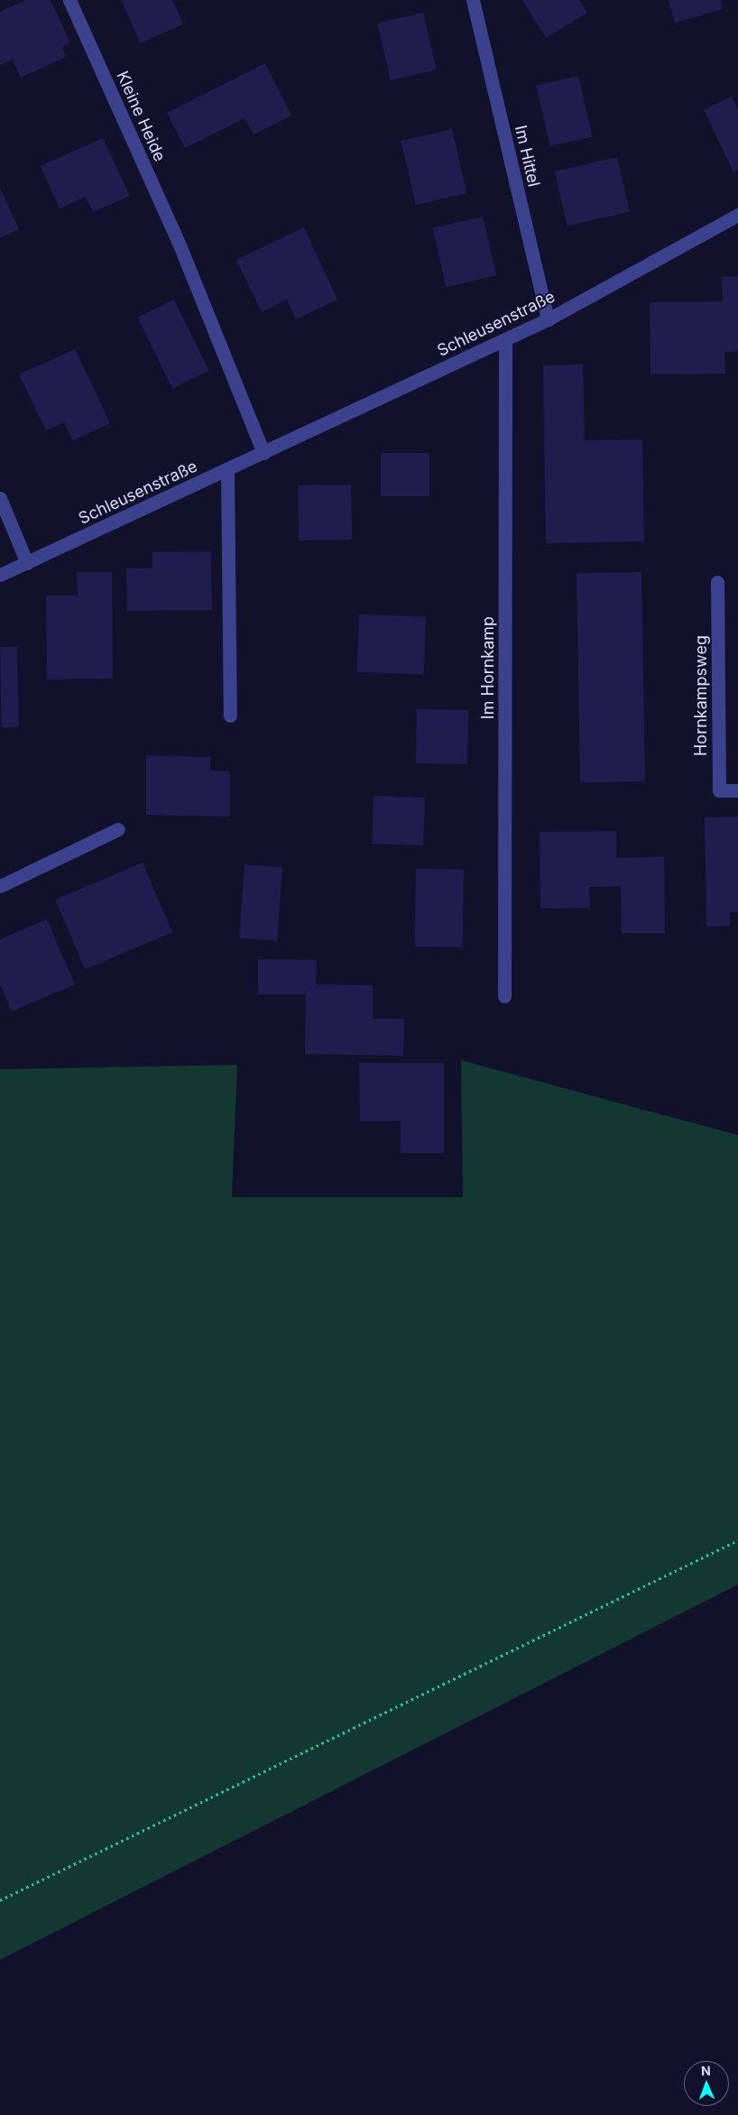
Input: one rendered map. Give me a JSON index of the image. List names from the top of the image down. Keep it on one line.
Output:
{"streets":{"street":["Kleine Heide","Im Hittel","Schleusenstraße","Im Hornkamp","Hornkampsweg"]},"crossings":[["Kleine Heide","Schleusenstraße"],["Im Hittel","Schleusenstraße"],["Schleusenstraße","Im Hornkamp"]],"north":"top"}
